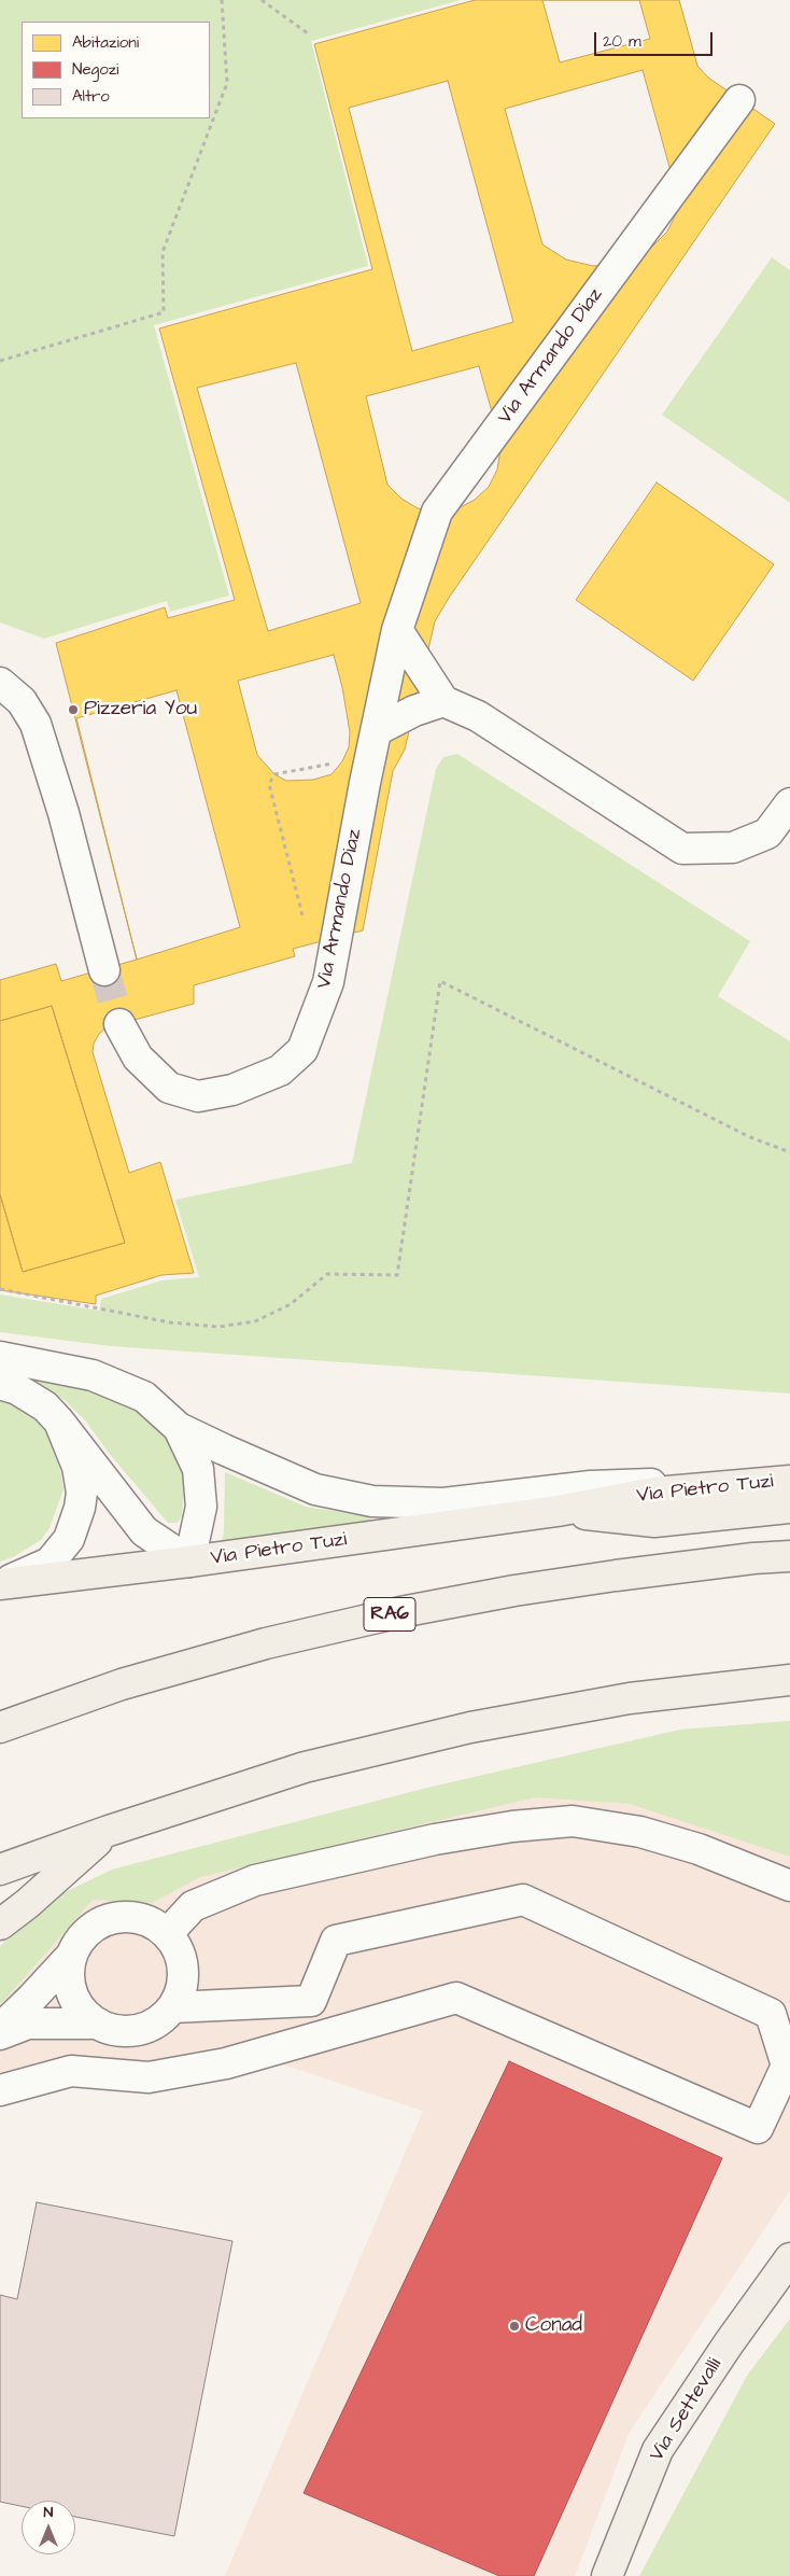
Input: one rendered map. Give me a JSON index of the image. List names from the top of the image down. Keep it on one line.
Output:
{"streets":{"main road":["Via Pietro Tuzi","RA6","Via Settevalli"],"street":["Via Armando Diaz"]},"places":["Pizzeria You","Conad"],"legend":["Abitazioni","Negozi","Altro"],"scale_bar":"20 m","north":"top"}
